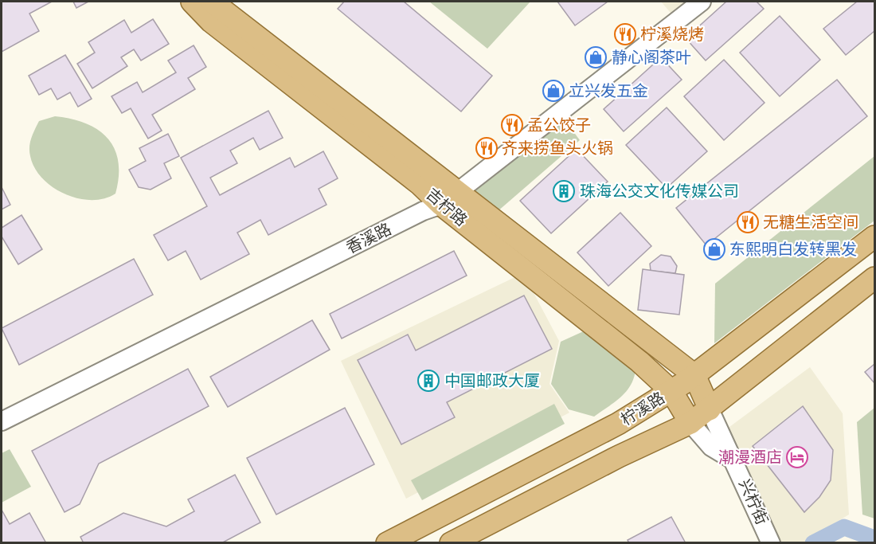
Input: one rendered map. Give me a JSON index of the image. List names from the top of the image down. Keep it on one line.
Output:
{"streets":{"main road":["吉柠路","柠溪路"],"street":["香溪路","兴柠街"]},"crossings":[["吉柠路","香溪路"],["吉柠路","柠溪路"],["柠溪路","兴柠街"]],"places":{"restaurant":["柠溪烧烤","孟公饺子","齐来捞鱼头火锅","无糖生活空间"],"shop":["静心阁茶叶","立兴发五金","东熙明白发转黑发"],"building":["珠海公交文化传媒公司","中国邮政大厦"],"hotel":["潮漫酒店"]}}
